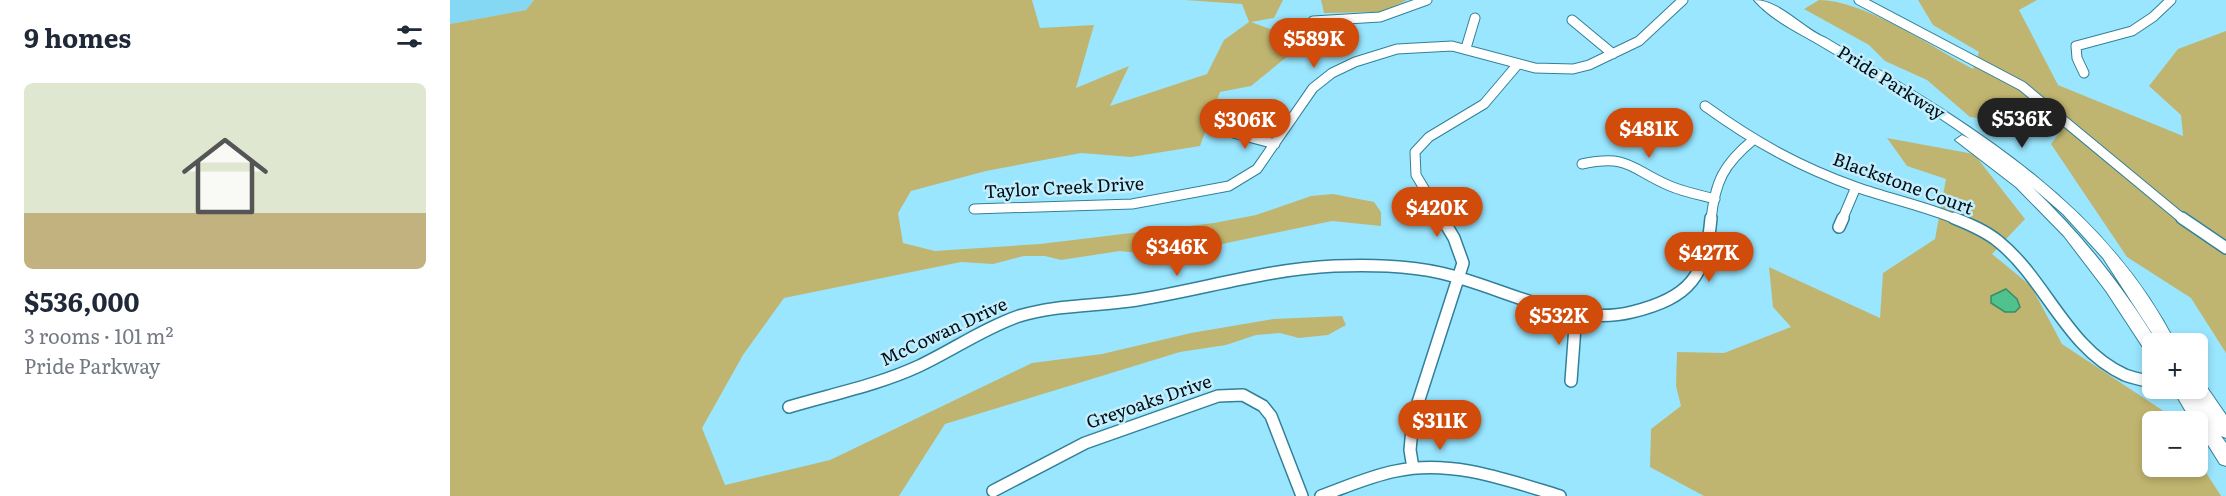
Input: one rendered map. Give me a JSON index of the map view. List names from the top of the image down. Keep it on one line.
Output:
{"streets":{"main road":["Pride Parkway"],"street":["Blackstone Court","Taylor Creek Drive","McCowan Drive","Greyoaks Drive"]},"crossings":[["Blackstone Court","McCowan Drive"]],"page":{"heading":"9 homes","price":["$589K","$536K","$306K","$481K","$420K","$346K","$427K","$532K","$311K"],"list":[{"name":"$536,000","note":"3 rooms · 101 m² · Pride Parkway"}],"map_buttons":["+","−"]}}
